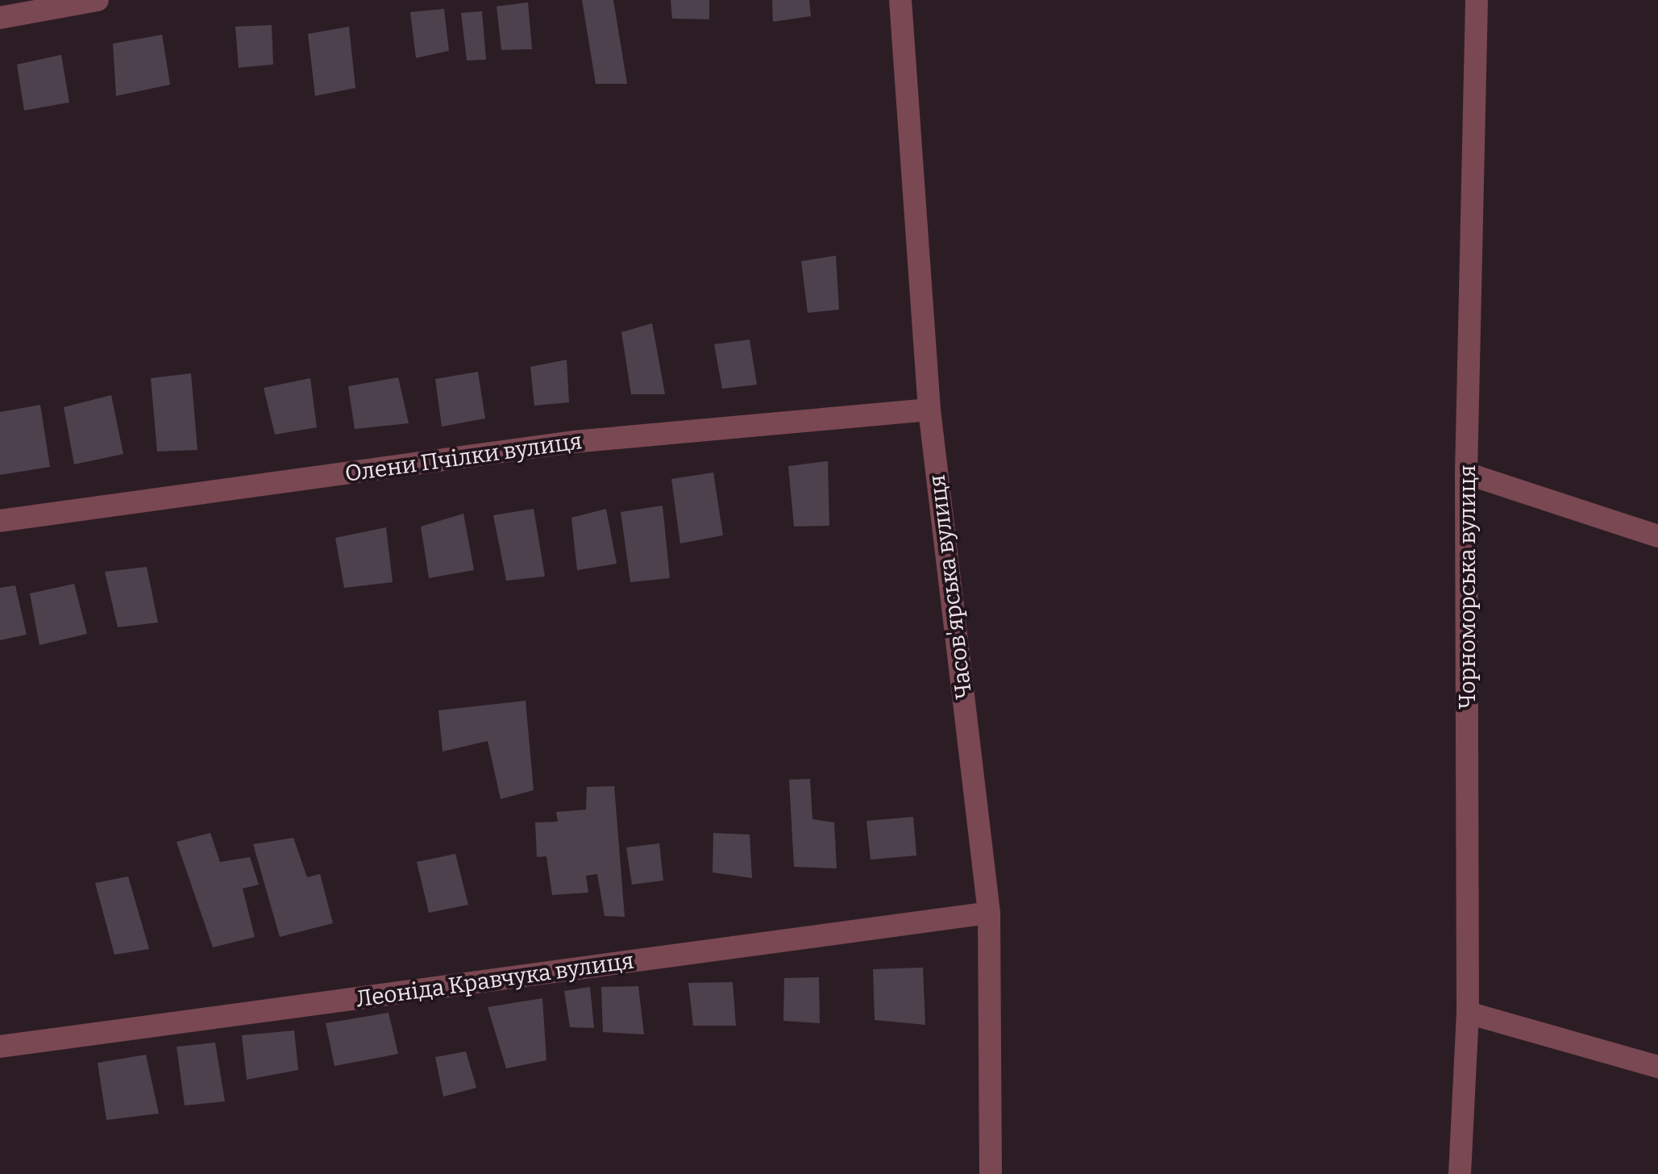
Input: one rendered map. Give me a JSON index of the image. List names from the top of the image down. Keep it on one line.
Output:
{"streets":{"street":["Олени Пчілки вулиця","Часов'ярська вулиця","Чорноморська вулиця","Леоніда Кравчука вулиця"]},"crossings":[["Олени Пчілки вулиця","Часов'ярська вулиця"],["Часов'ярська вулиця","Леоніда Кравчука вулиця"]]}
